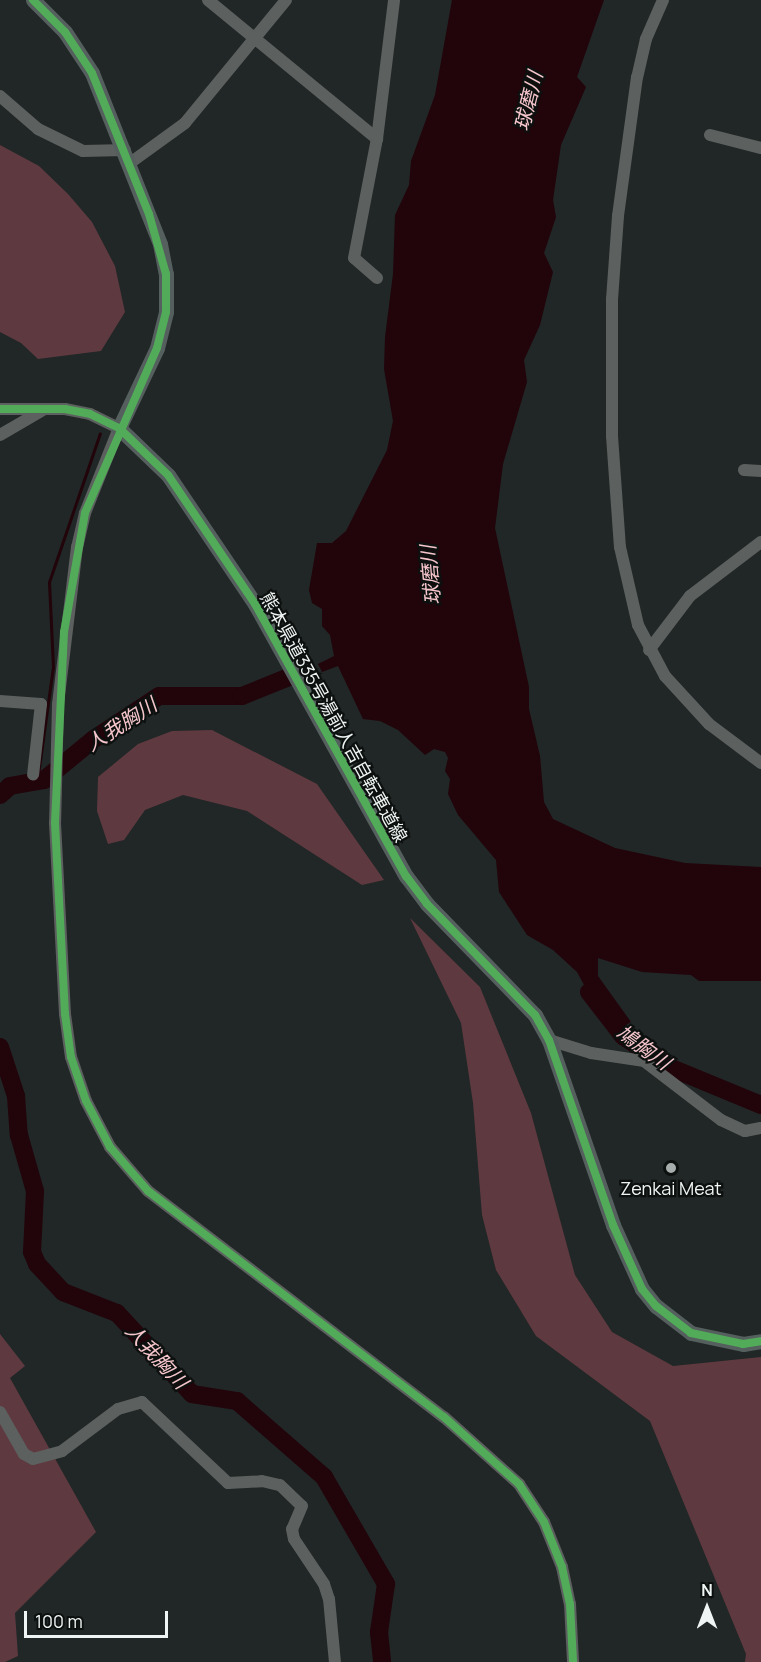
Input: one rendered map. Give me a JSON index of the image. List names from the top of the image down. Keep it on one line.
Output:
{"streets":{"main road":["熊本県道335号湯前人吉自転車道線"]},"water":["球磨川","人我胸川","鳩胸川"],"places":["Zenkai Meat"],"scale_bar":"100 m","north":"top"}
